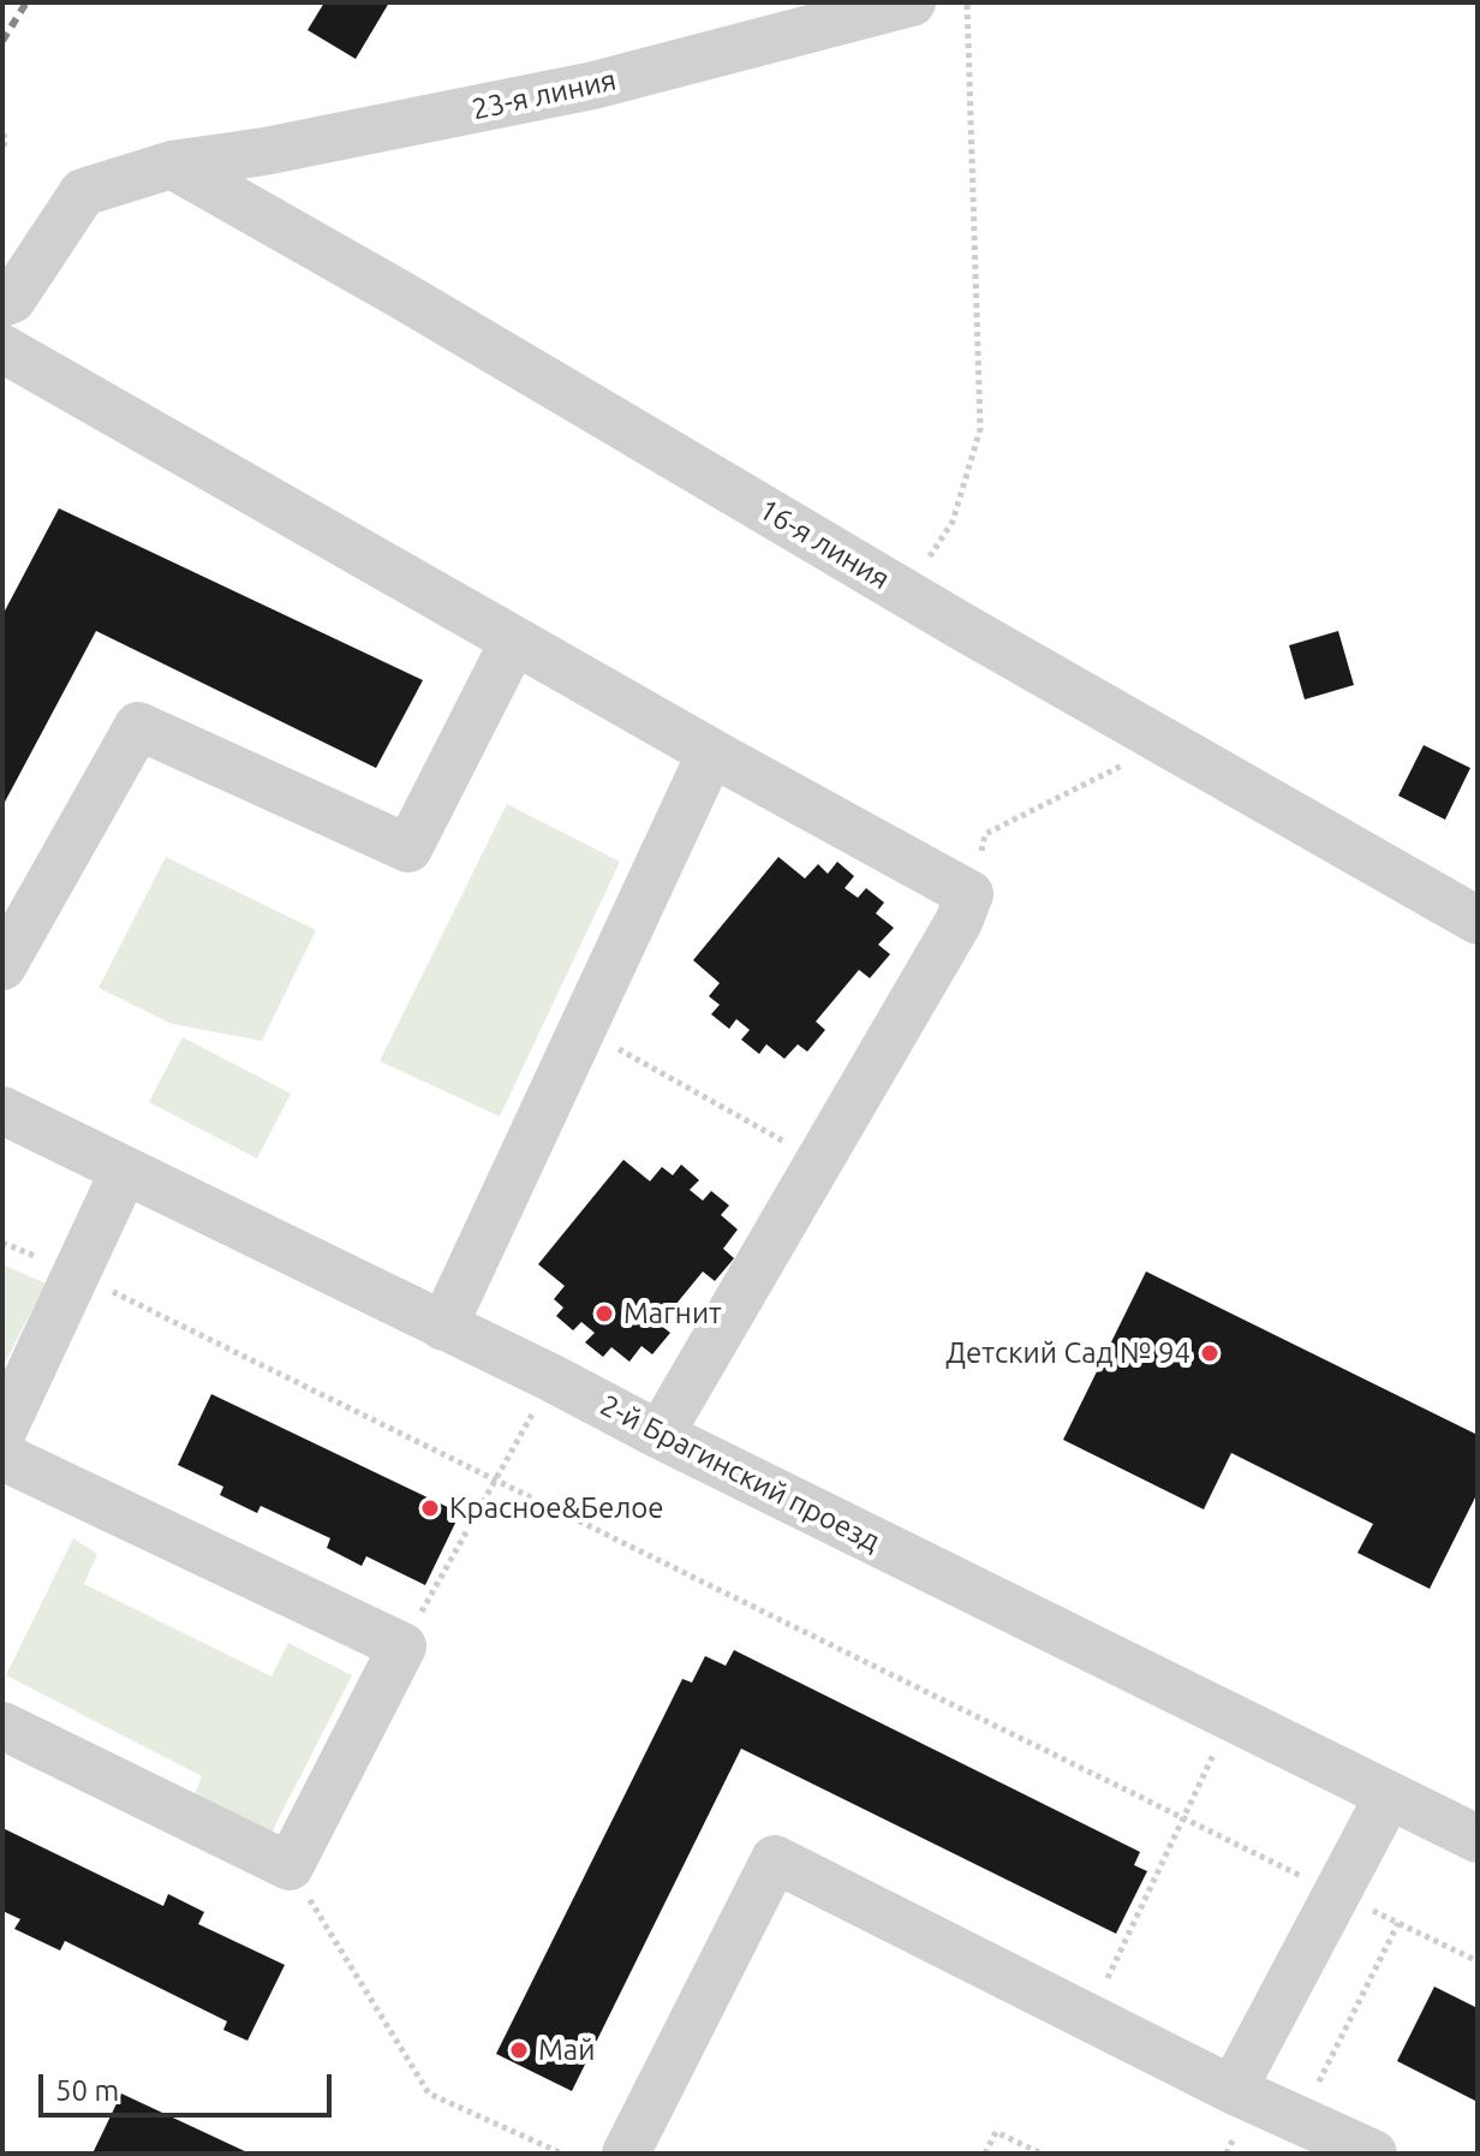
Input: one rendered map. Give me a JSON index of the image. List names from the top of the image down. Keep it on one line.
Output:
{"streets":{"street":["23-я линия","16-я линия","2-й Брагинский проезд"]},"crossings":[["23-я линия","16-я линия"]],"places":["Магнит","Детский Сад № 94","Красное&Белое","Май"],"scale_bar":"50 m"}
